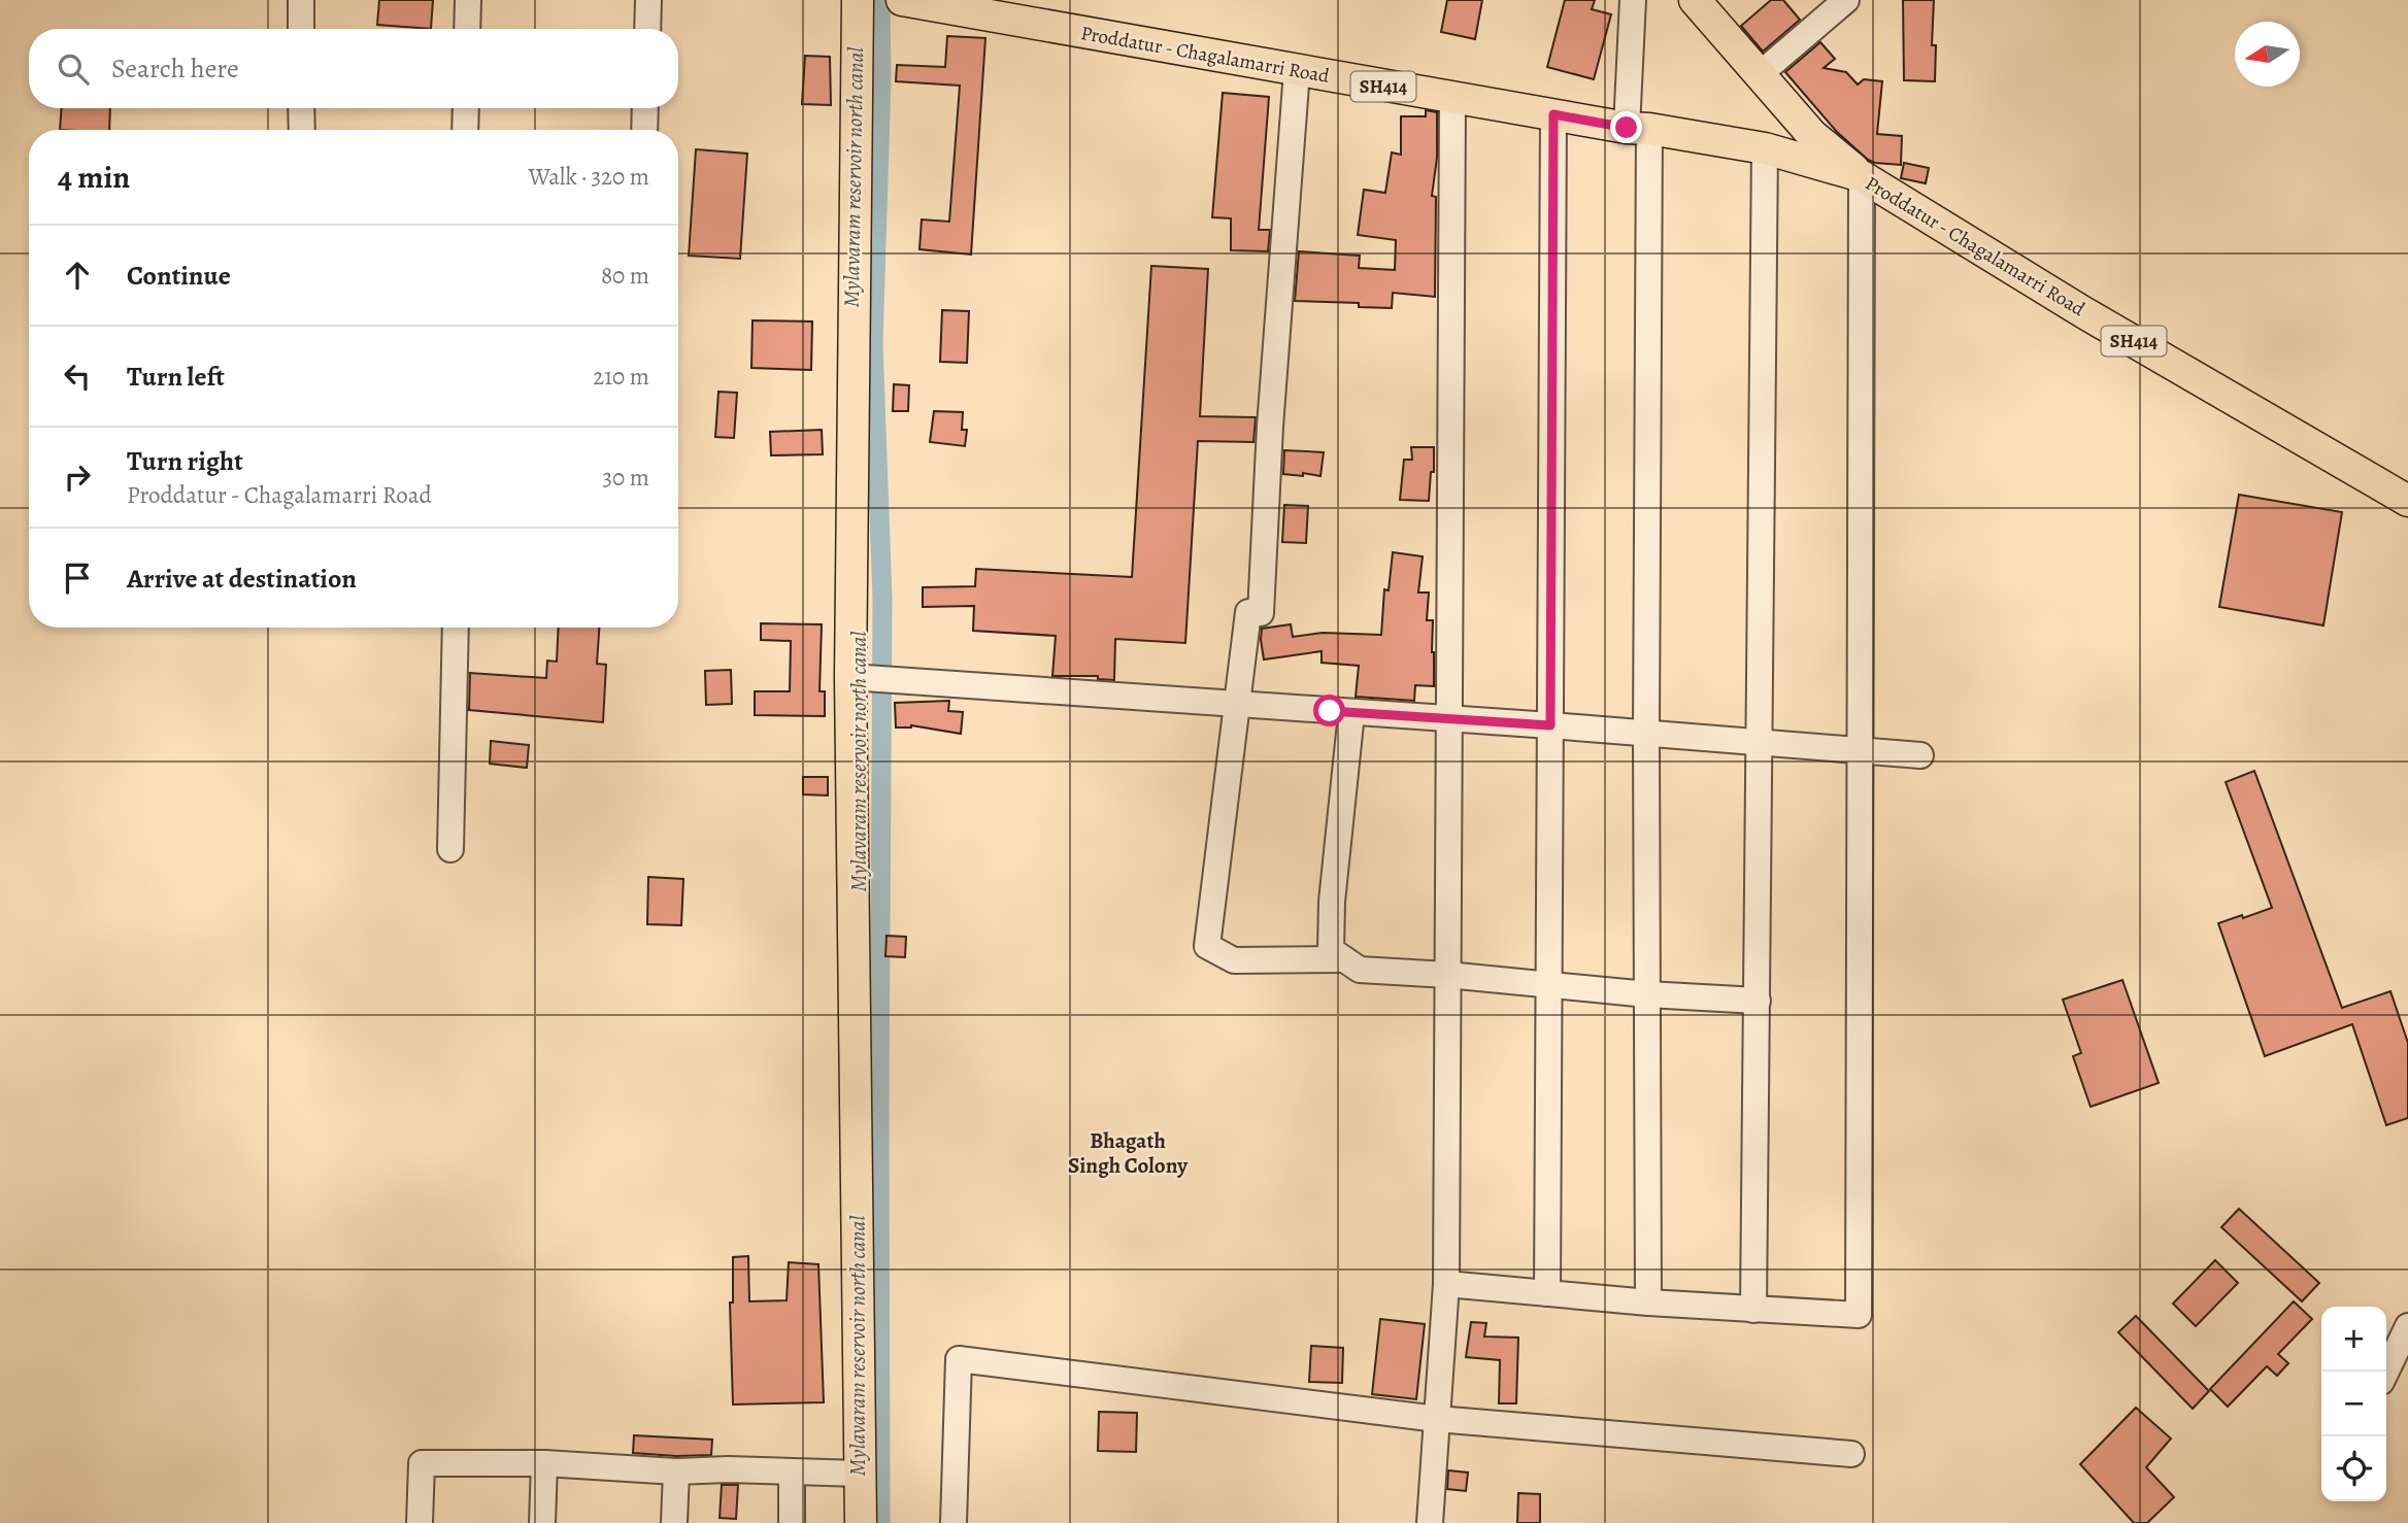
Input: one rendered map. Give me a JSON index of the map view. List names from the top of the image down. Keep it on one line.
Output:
{"streets":{"main road":["Proddatur - Chagalamarri Road","SH414"]},"districts":["Bhagath Singh Colony"],"water":["Mylavaram reservoir north canal"],"north":"left","page":{"search":"Search here","heading":["4 min","Walk · 320 m"],"list":[["Continue","80 m"],["Turn left","210 m"],["Turn right","Proddatur - Chagalamarri Road","30 m"],"Arrive at destination"],"map_buttons":["+","−"]}}
